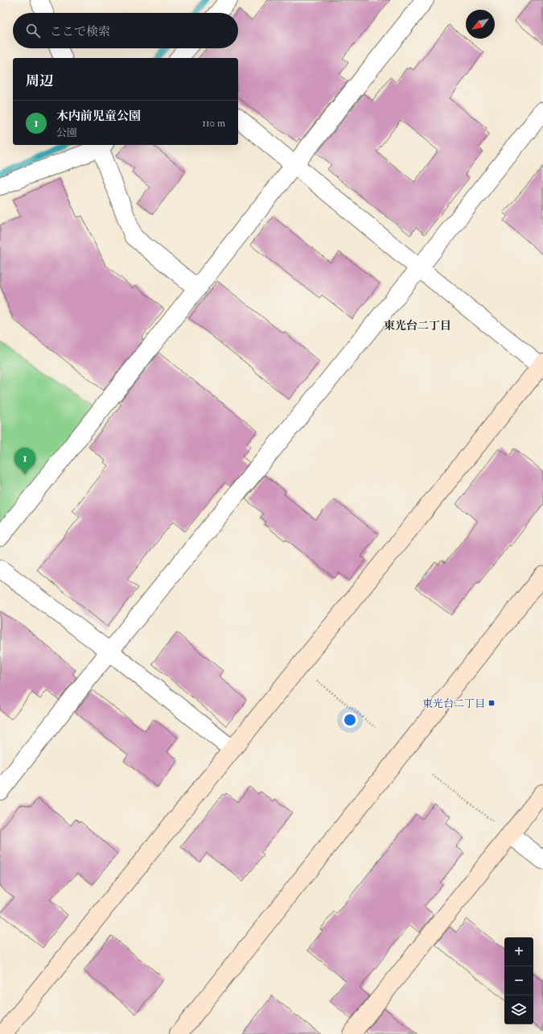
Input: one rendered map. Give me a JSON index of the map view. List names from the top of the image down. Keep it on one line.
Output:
{"districts":["東光台二丁目"],"places":{"transit":["東光台二丁目"]},"north":"bottom left","page":{"search":"ここで検索","heading":"周辺","list":[{"mark":"1","name":"木内前児童公園","note":"公園","value":"110 m"}],"pins":"1","map_buttons":["+","−"]}}
